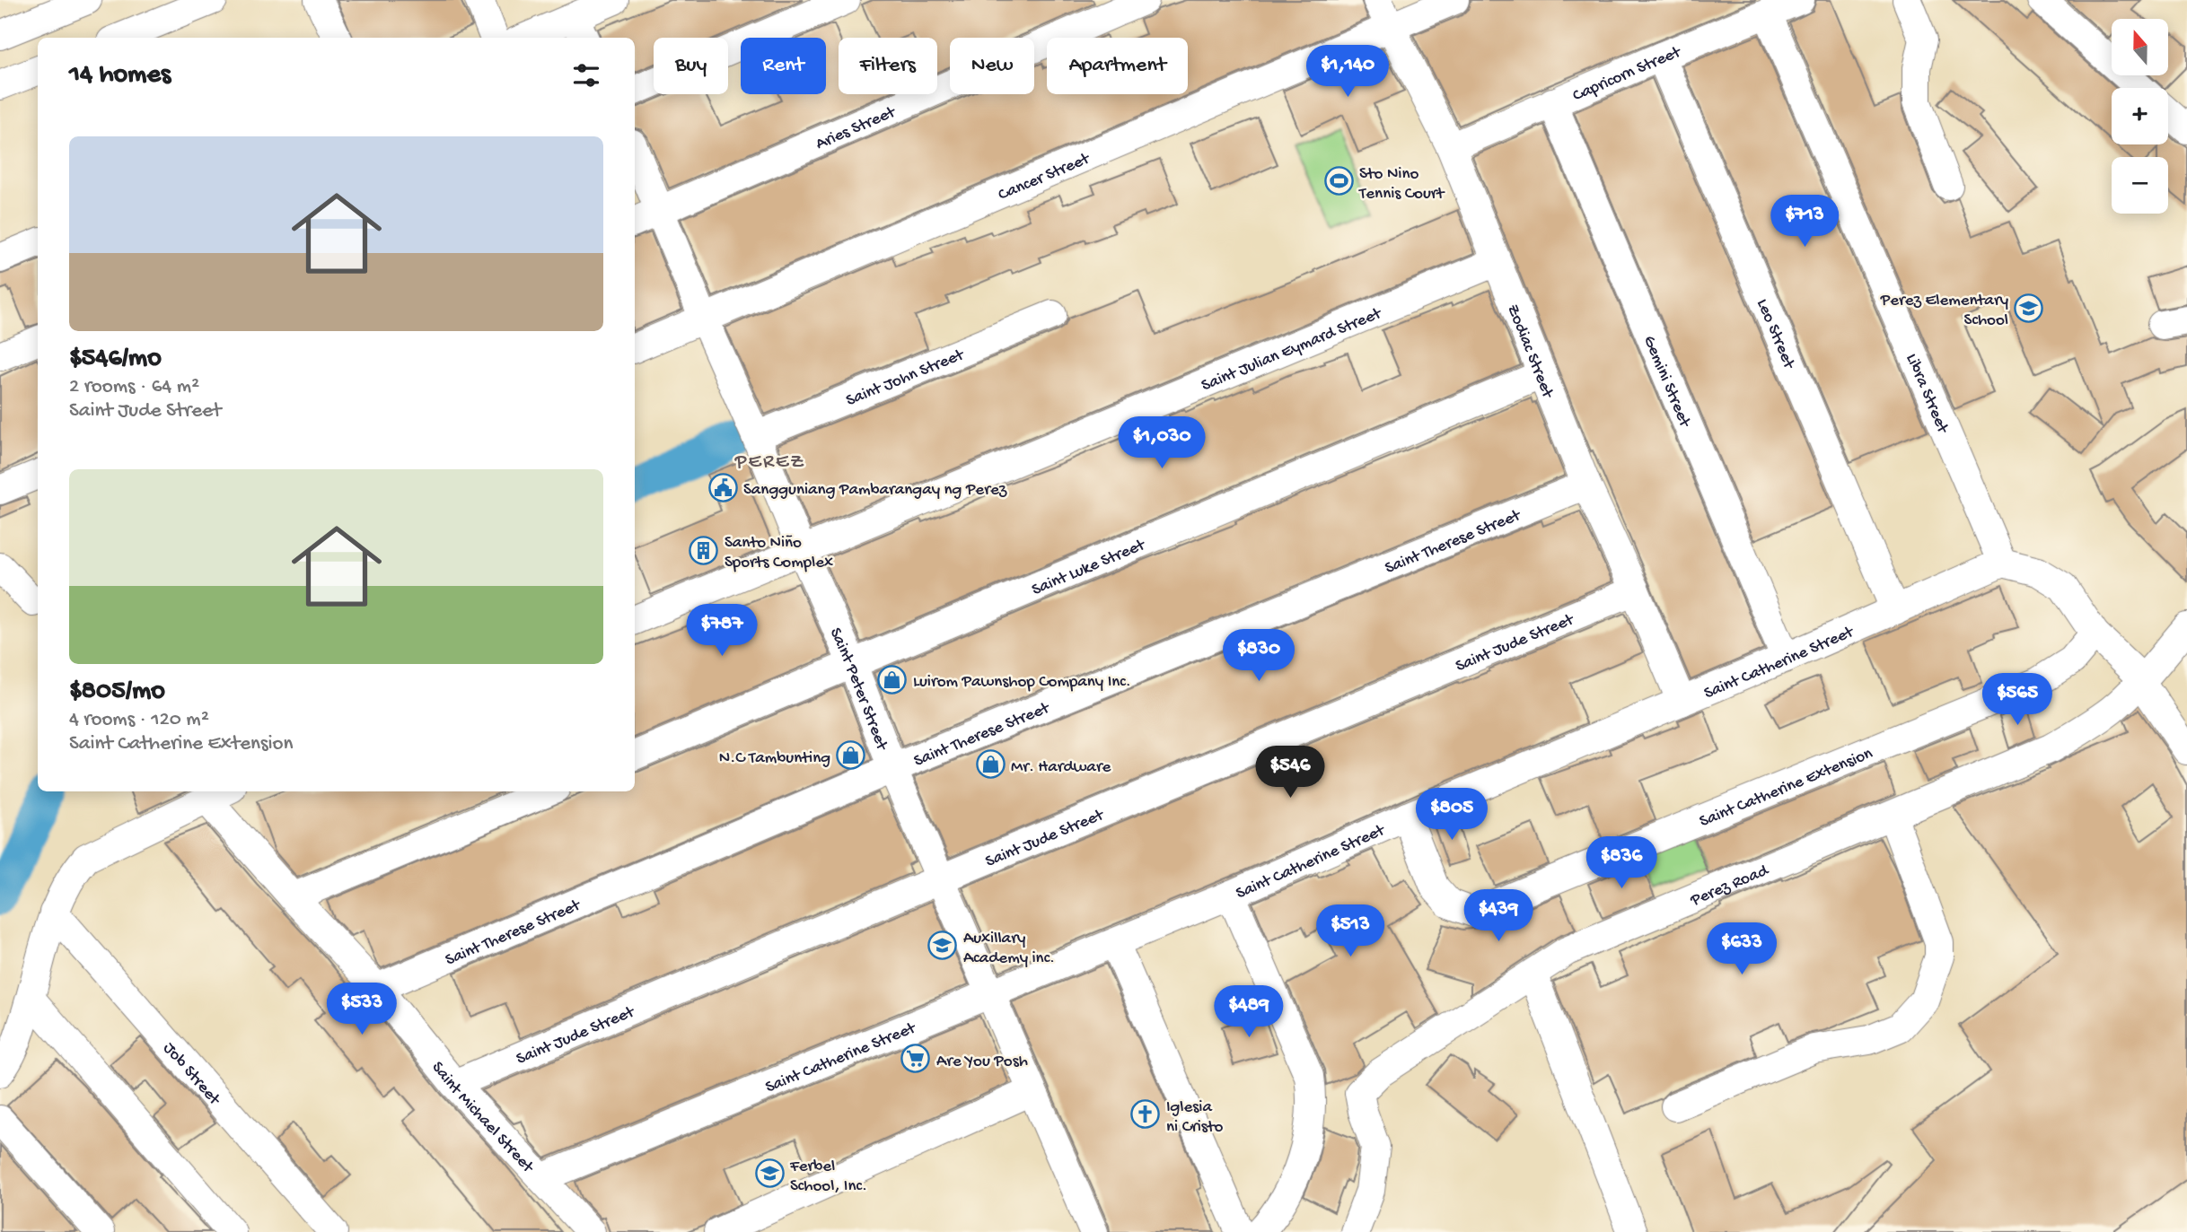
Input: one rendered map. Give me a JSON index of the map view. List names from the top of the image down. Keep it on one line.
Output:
{"streets":{"street":["Capricorn Street","Aries Street","Cancer Street","Leo Street","Saint Julian Eymard Street","Zodiac Street","Saint John Street","Gemini Street","Libra Street","Saint Therese Street","Saint Luke Street","Saint Jude Street","Saint Catherine Street","Saint Peter Street","Saint Catherine Extension","Perez Road","Job Street","Saint Michael Street"]},"crossings":[["Capricorn Street","Leo Street"],["Capricorn Street","Zodiac Street"],["Capricorn Street","Gemini Street"],["Capricorn Street","Libra Street"],["Aries Street","Saint Peter Street"],["Cancer Street","Zodiac Street"],["Cancer Street","Saint Peter Street"],["Leo Street","Saint Catherine Street"],["Saint Julian Eymard Street","Zodiac Street"],["Saint Julian Eymard Street","Saint Peter Street"],["Zodiac Street","Saint Therese Street"],["Zodiac Street","Saint Luke Street"],["Zodiac Street","Saint Jude Street"],["Zodiac Street","Saint Catherine Street"],["Saint John Street","Saint Peter Street"],["Gemini Street","Saint Catherine Street"],["Libra Street","Saint Catherine Street"],["Saint Therese Street","Saint Peter Street"],["Saint Therese Street","Saint Michael Street"],["Saint Luke Street","Saint Peter Street"],["Saint Jude Street","Saint Peter Street"],["Saint Jude Street","Saint Michael Street"],["Saint Catherine Street","Saint Peter Street"],["Saint Catherine Street","Saint Catherine Extension"],["Saint Catherine Street","Saint Michael Street"]],"districts":["PEREZ"],"places":{"sports":["Sto Nino Tennis Court"],"school or university":["Perez Elementary School","Auxillary Academy inc.","Ferbel School, Inc."],"public building":["Sangguniang Pambarangay ng Perez"],"building":["Santo Niño Sports Complex"],"shop":["Luirom Pawnshop Company Inc.","N.C Tambunting","Mr. Hardware"],"supermarket":["Are You Posh"],"church":["Iglesia ni Cristo"]},"north":"top","page":{"map_buttons":["+","−"],"chip":["Buy","Rent","Filters","New","Apartment"],"heading":"14 homes","price":["$1,140","$713","$1,030","$787","$830","$565","$546","$805","$836","$439","$513","$633","$533","$489"],"list":[{"name":"$546/mo","note":"2 rooms · 64 m² · Saint Jude Street"},{"name":"$805/mo","note":"4 rooms · 120 m² · Saint Catherine Extension"}]}}
